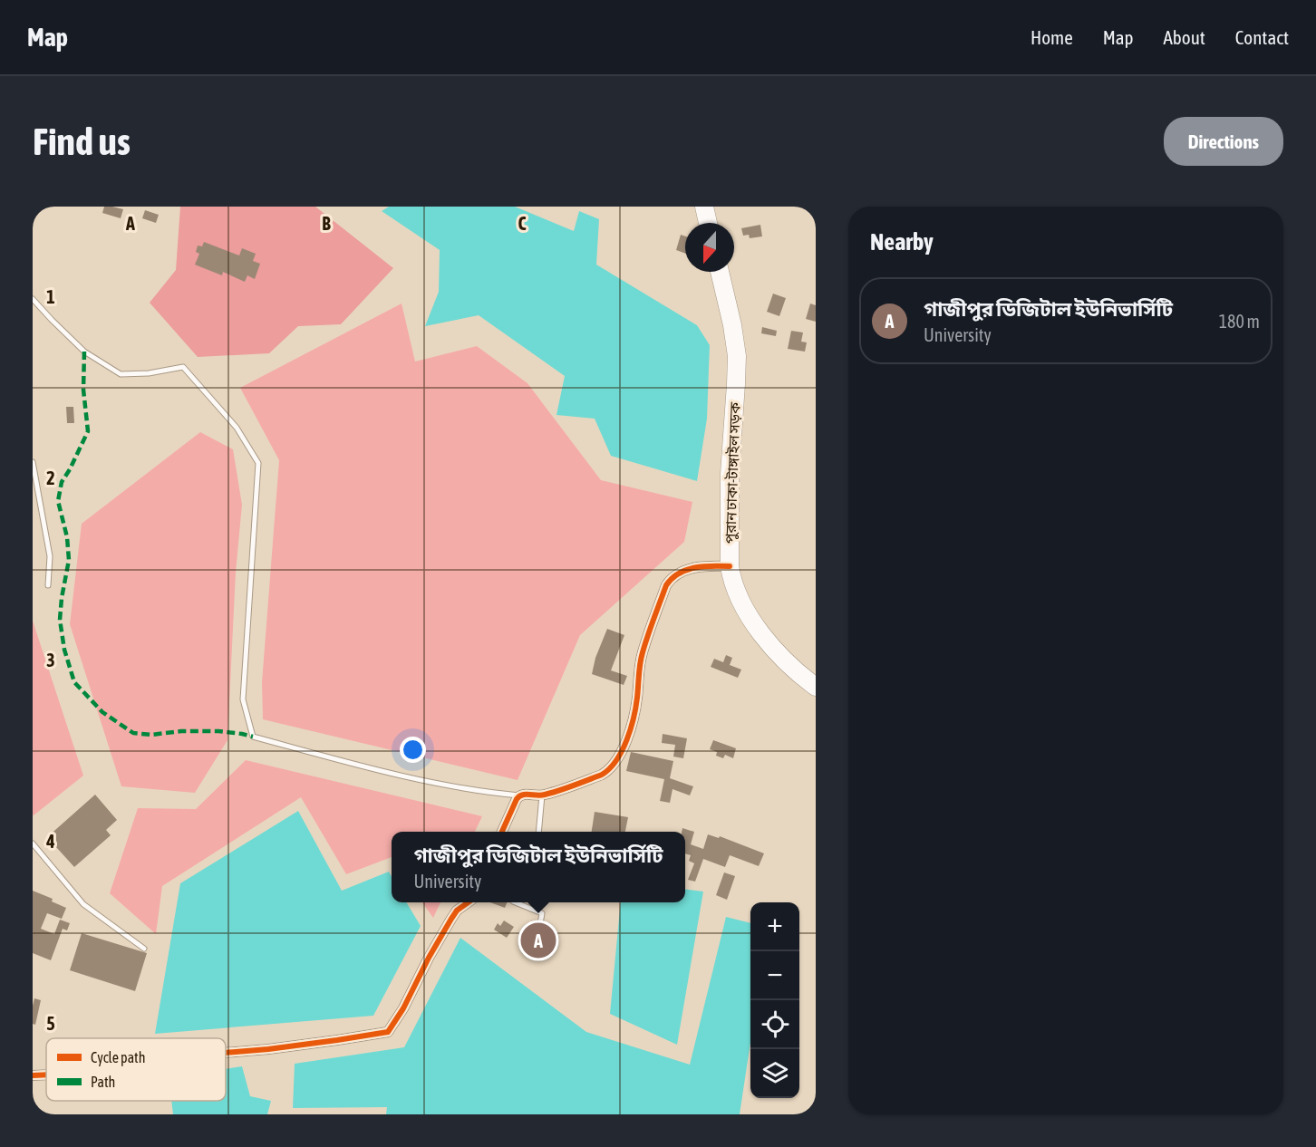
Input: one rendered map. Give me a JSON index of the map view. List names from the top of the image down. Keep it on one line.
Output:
{"streets":{"highway":["পুরান ঢাকা-টাঙ্গাইল সড়ক"]},"legend":["Cycle path","Path"],"north":"bottom","page":{"header":"Map","nav":["Home","Map","About","Contact"],"buttons":"Directions","title":"Find us","heading":"Nearby","list":[{"mark":"A","name":"গাজীপুর ডিজিটাল ইউনিভার্সিটি","note":"University","value":"180 m"}],"popup":["গাজীপুর ডিজিটাল ইউনিভার্সিটি","University"],"map_buttons":["+","−"],"pins":"A"},"grid":{"columns":["A","B","C"],"rows":["1","2","3","4","5"]}}
